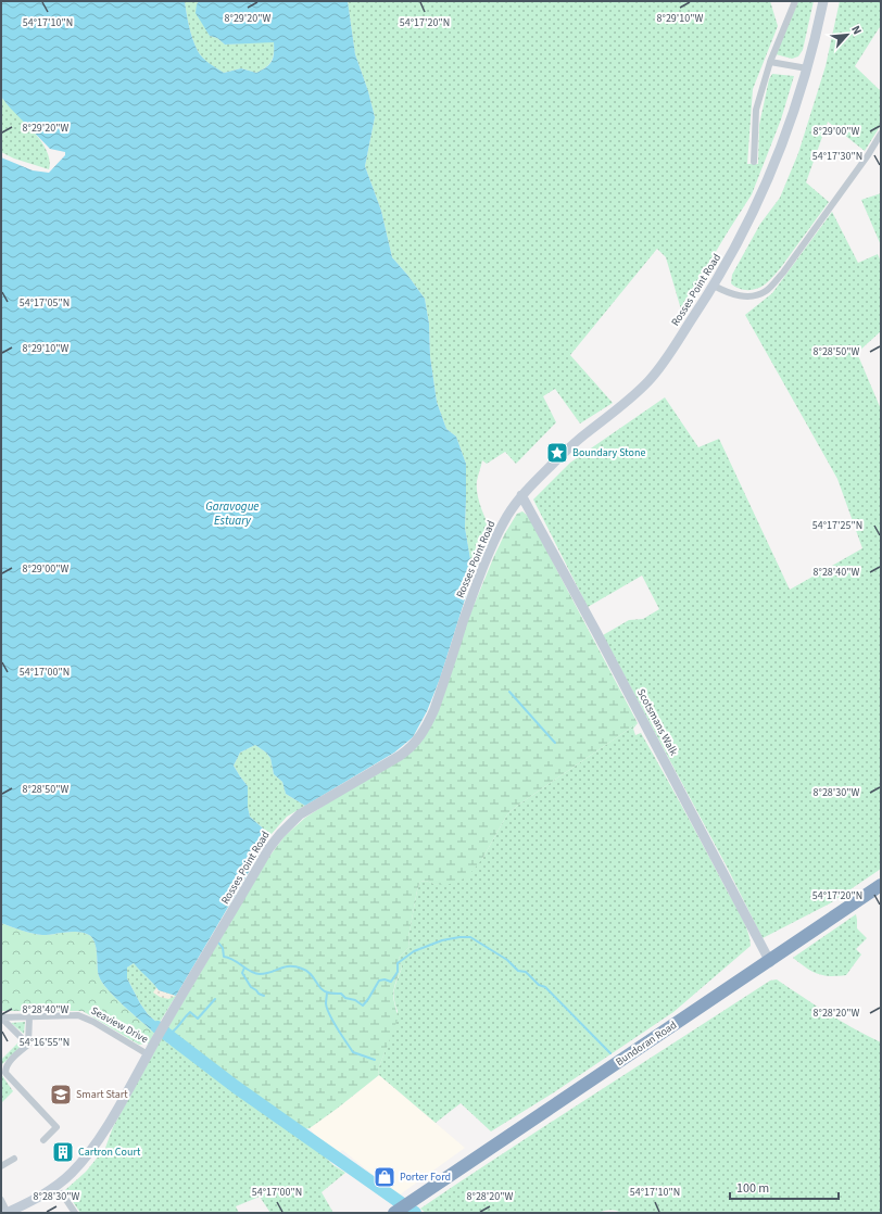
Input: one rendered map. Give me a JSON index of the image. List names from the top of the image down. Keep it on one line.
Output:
{"streets":{"highway":["Bundoran Road"],"main road":["Rosses Point Road","Scotsmans Walk"],"street":["Seaview Drive"]},"crossings":[["Rosses Point Road","Scotsmans Walk"],["Rosses Point Road","Seaview Drive"],["Scotsmans Walk","Bundoran Road"]],"water":["Garavogue Estuary"],"places":{"place":["Boundary Stone"],"school or university":["Smart Start"],"building":["Cartron Court"],"shop":["Porter Ford"]},"scale_bar":"100 m","north":"top right","coordinates":["8°29'20\"W","8°29'10\"W","54°17'10\"N","54°17'20\"N","8°29'00\"W","54°17'30\"N","54°17'05\"N","8°28'50\"W","54°17'25\"N","8°28'40\"W","54°17'00\"N","8°28'30\"W","8°28'20\"W","54°16'55\"N"]}
